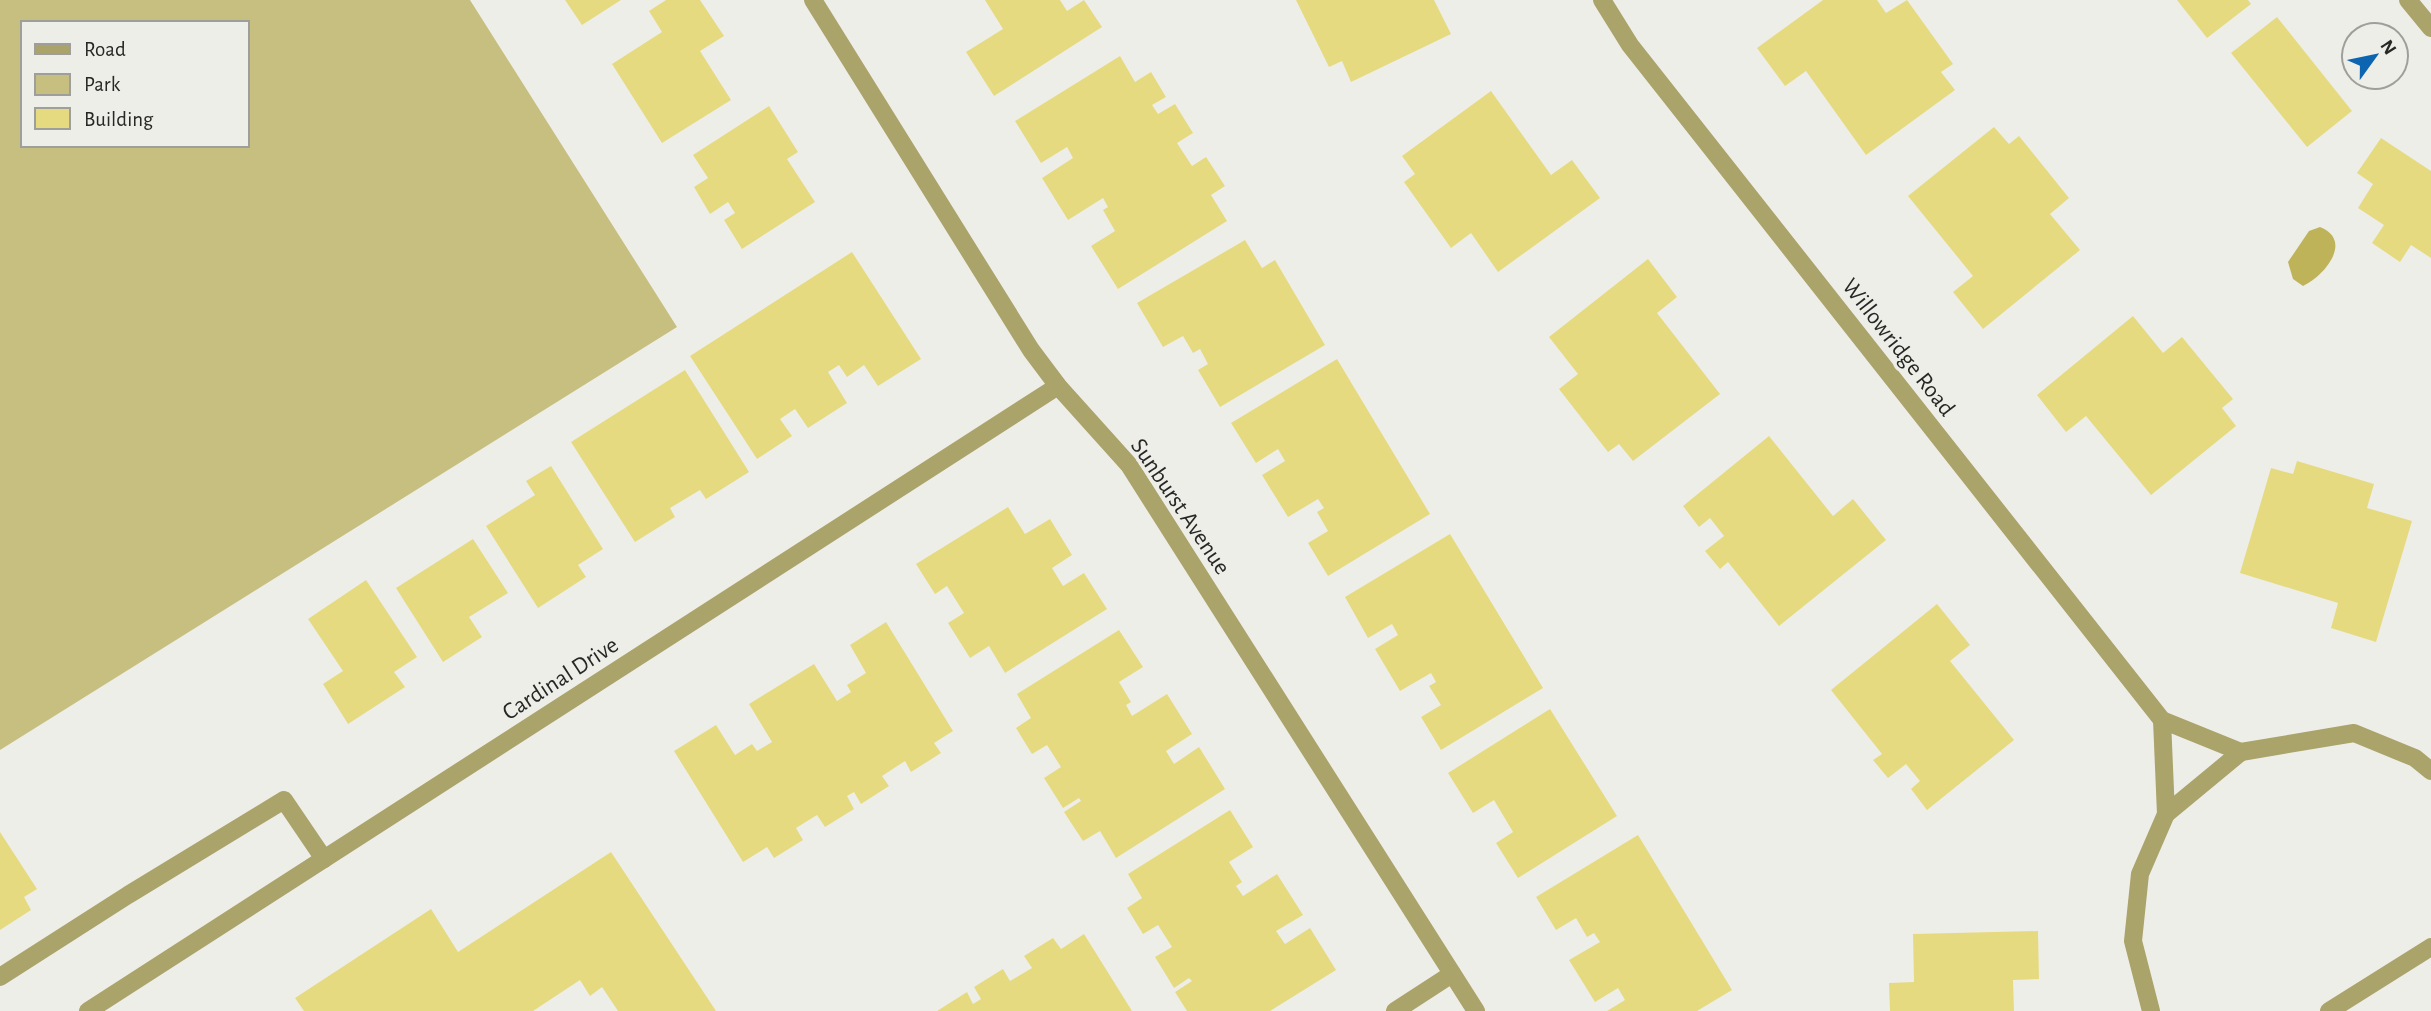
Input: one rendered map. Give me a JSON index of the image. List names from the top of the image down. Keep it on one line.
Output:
{"streets":{"street":["Willowridge Road","Sunburst Avenue","Cardinal Drive"]},"crossings":[["Sunburst Avenue","Cardinal Drive"]],"legend":["Road","Park","Building"],"north":"top right"}
